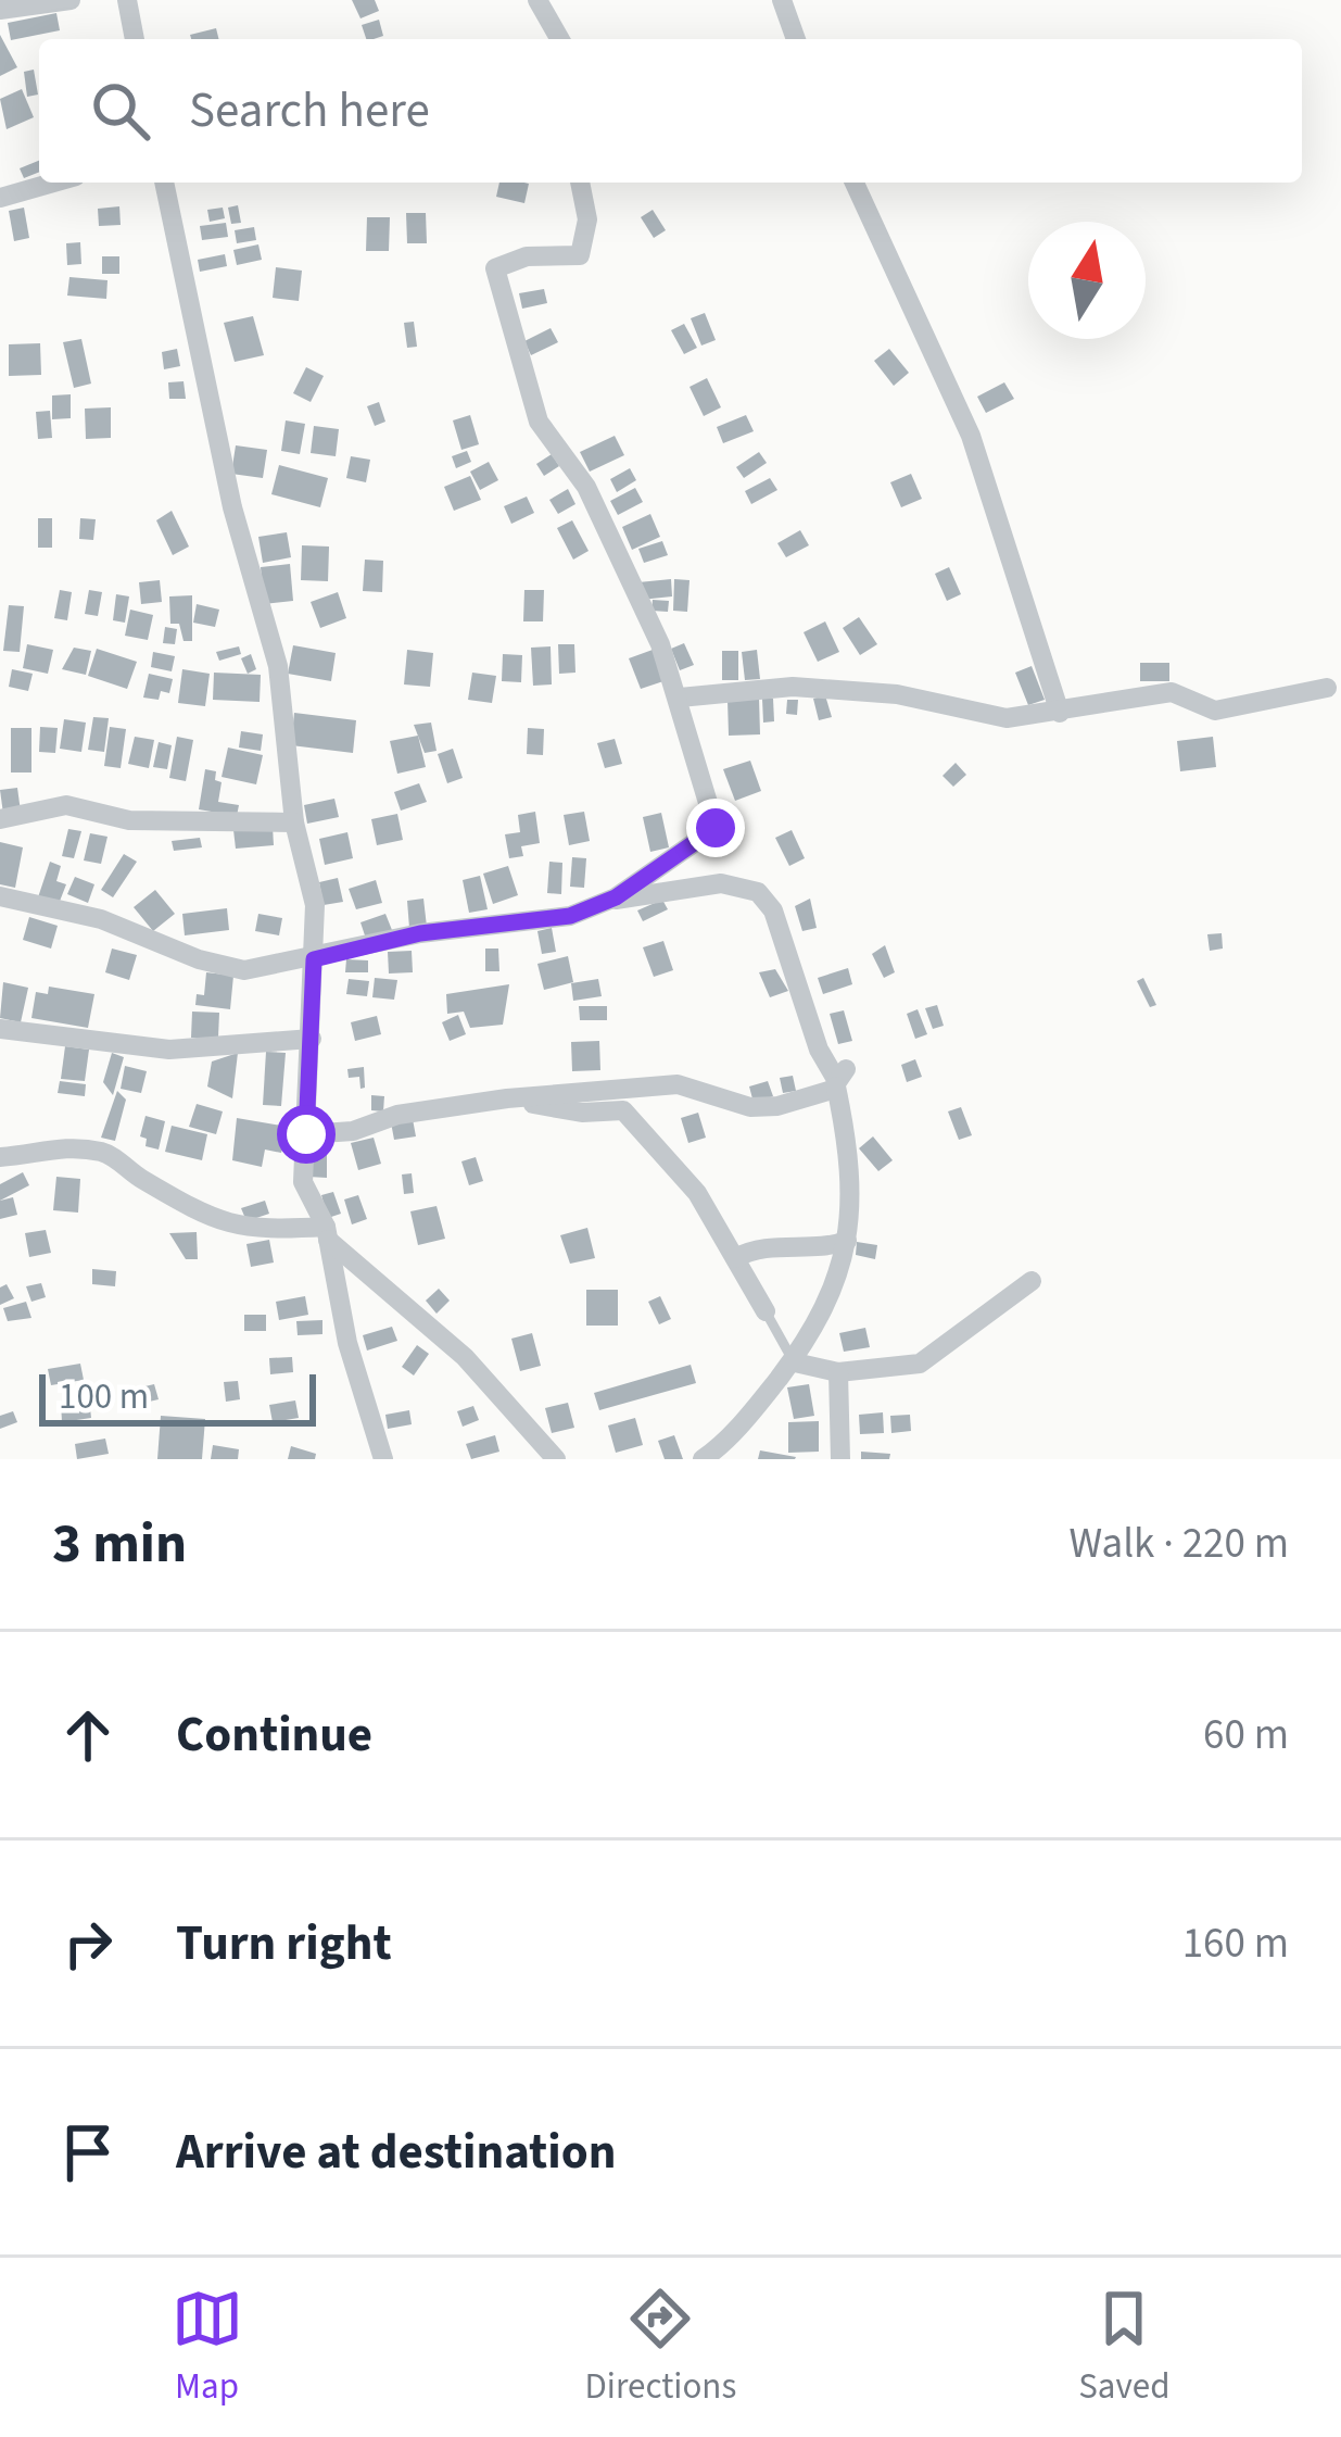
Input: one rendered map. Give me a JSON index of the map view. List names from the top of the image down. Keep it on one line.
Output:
{"scale_bar":"100 m","north":"top","page":{"search":"Search here","scale":"100 m","heading":["3 min","Walk · 220 m"],"list":[["Continue","60 m"],["Turn right","160 m"],"Arrive at destination"],"nav":["Map","Directions","Saved"]}}
